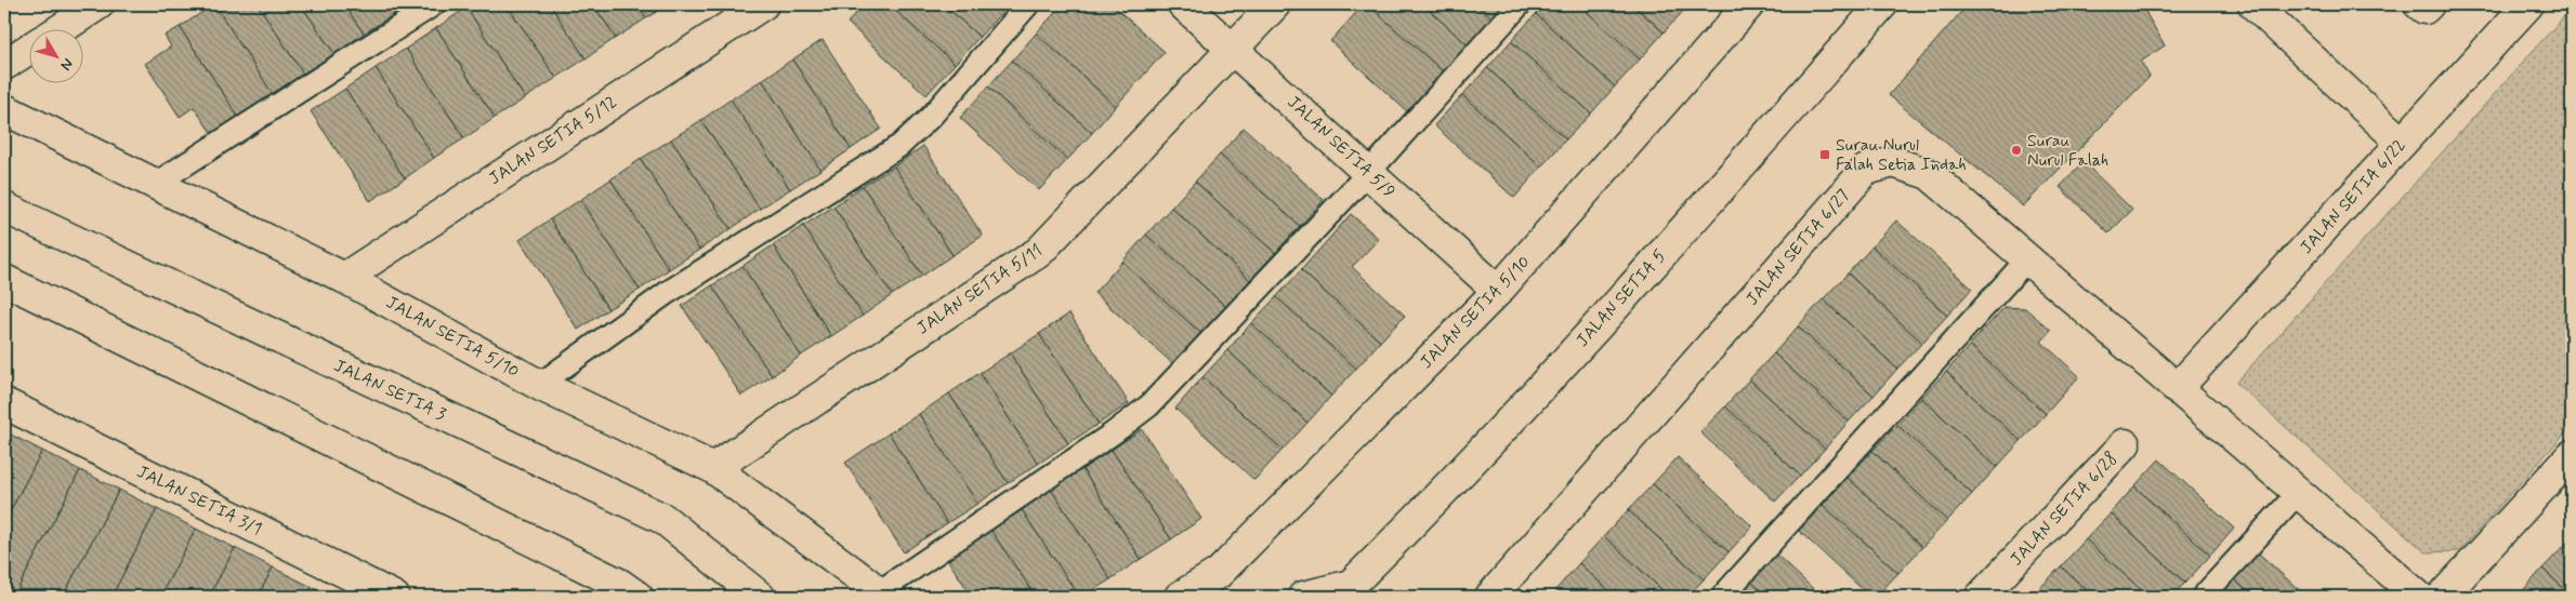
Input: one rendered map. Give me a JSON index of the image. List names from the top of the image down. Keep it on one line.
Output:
{"streets":{"street":["JALAN SETIA 5/12","JALAN SETIA 5/9","JALAN SETIA 6/22","JALAN SETIA 6/27","JALAN SETIA 5/11","JALAN SETIA 5","JALAN SETIA 5/10","JALAN SETIA 3","JALAN SETIA 3/1","JALAN SETIA 6/28"]},"crossings":[["JALAN SETIA 5/12","JALAN SETIA 5/10"],["JALAN SETIA 5/9","JALAN SETIA 5/11"],["JALAN SETIA 5/9","JALAN SETIA 5/10"],["JALAN SETIA 6/22","JALAN SETIA 6/27"],["JALAN SETIA 5/11","JALAN SETIA 5/10"]],"places":{"other":["Surau Nurul Falah"],"transit":["Surau Nurul Falah Setia Indah"]},"north":"bottom right"}
